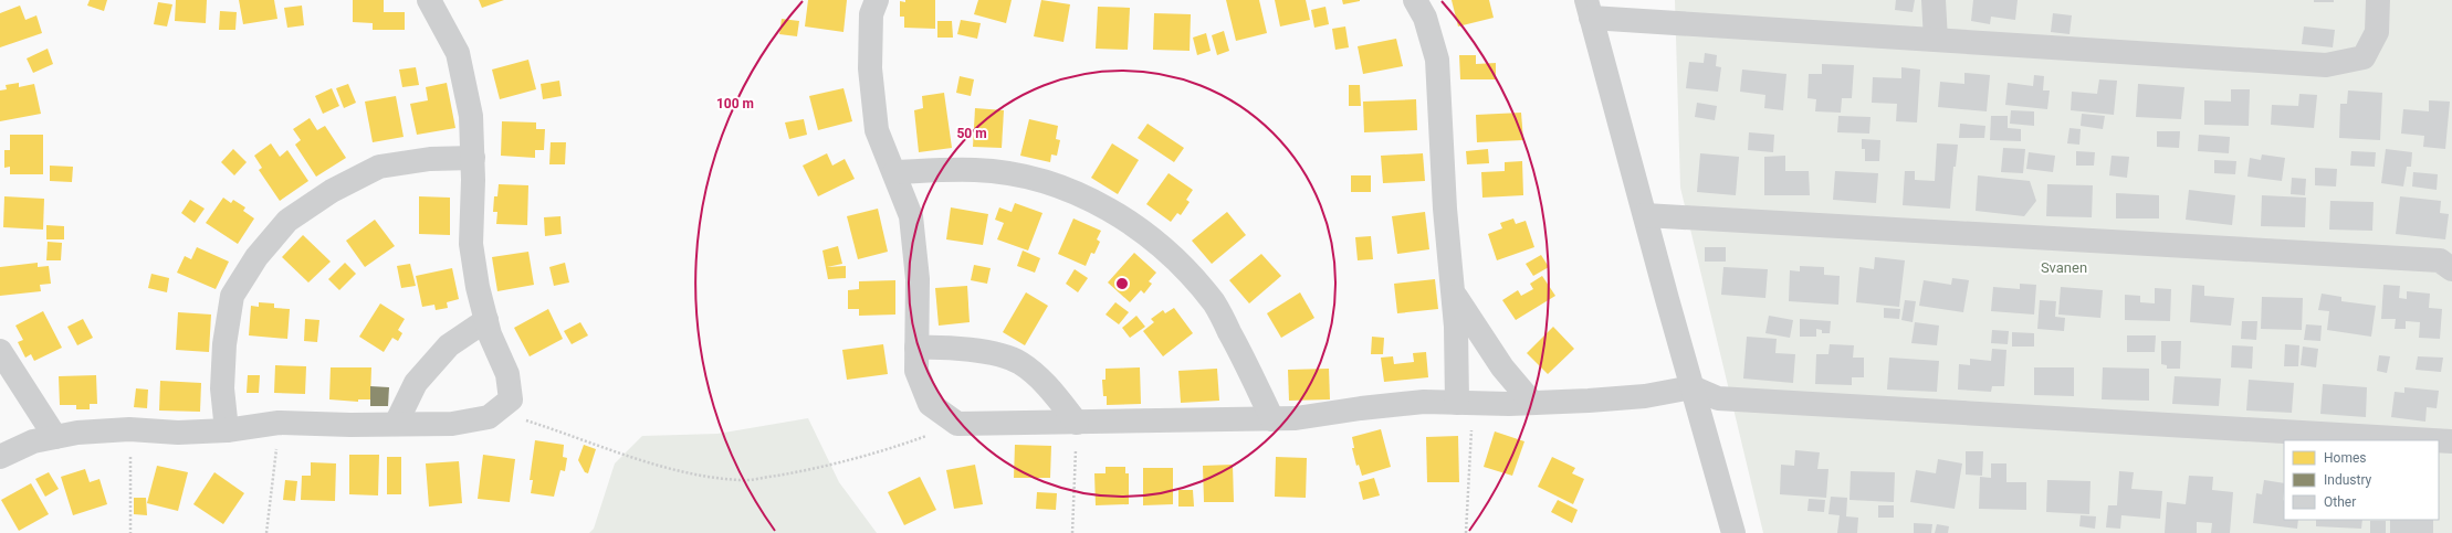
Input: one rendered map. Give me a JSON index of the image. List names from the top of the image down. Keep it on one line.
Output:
{"parks":["Svanen"],"legend":["Homes","Industry","Other"],"rings":["100 m","50 m"]}
